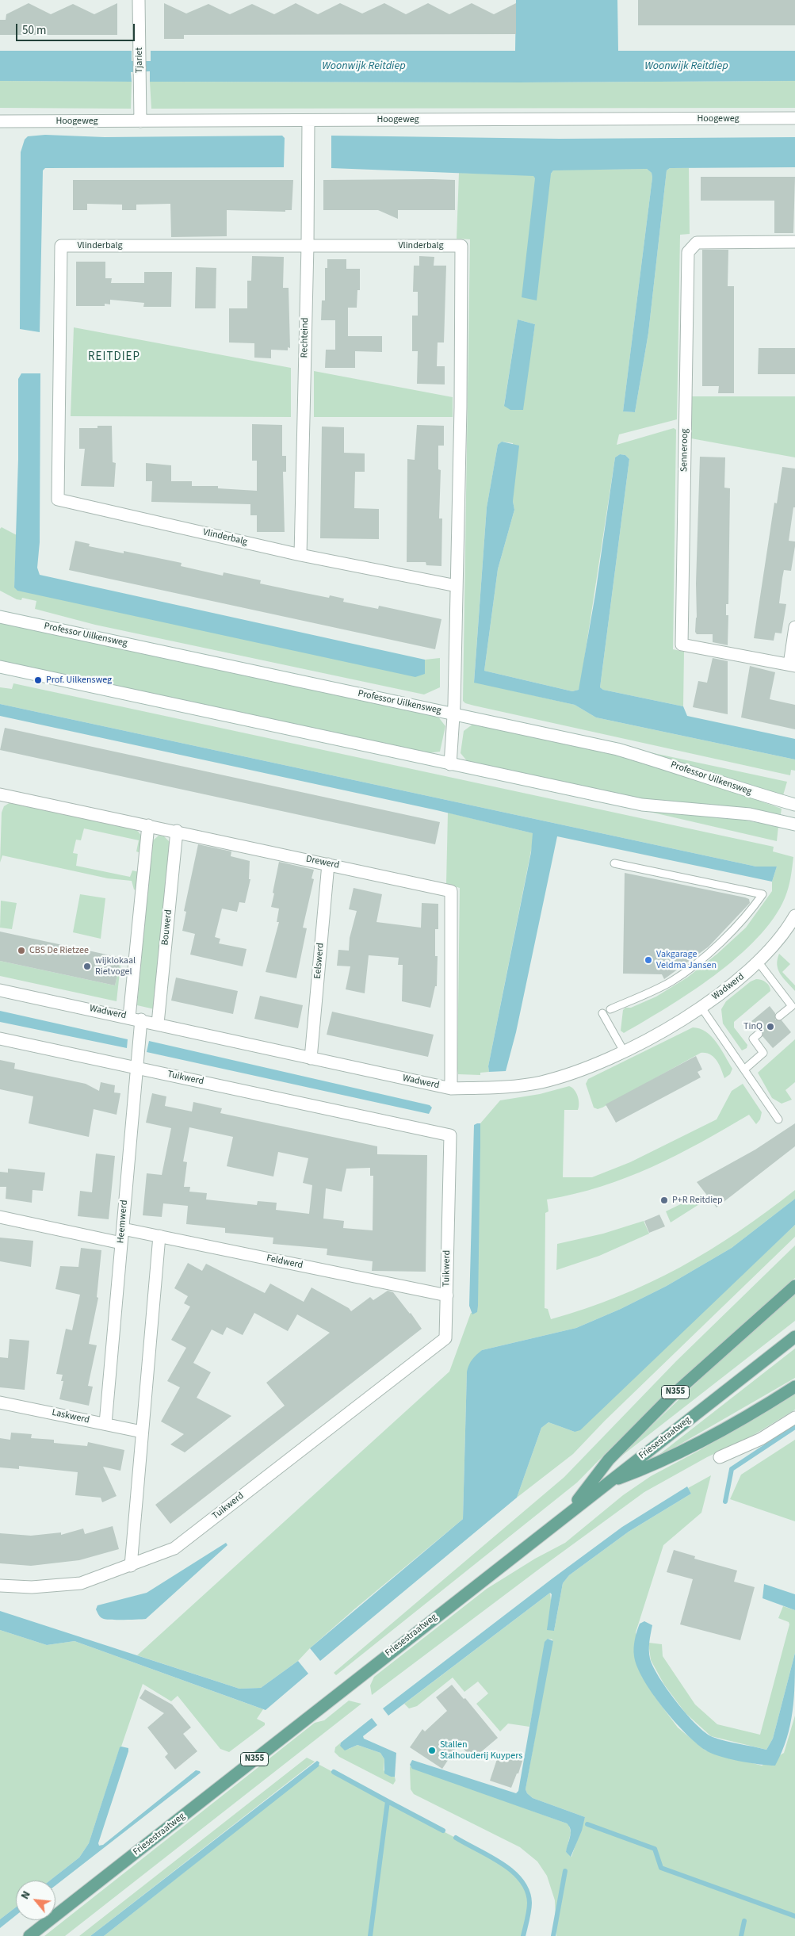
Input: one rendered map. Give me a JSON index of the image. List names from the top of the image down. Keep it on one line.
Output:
{"streets":{"main road":["N355","Friesestraatweg"],"street":["Tjariet","Hoogeweg","Vlinderbalg","Rechteind","Senneroog","Professor Uilkensweg","Drewerd","Bouwerd","Eelswerd","Wadwerd","Tuikwerd","Heemwerd","Feldwerd","Laskwerd"]},"crossings":[["Tjariet","Hoogeweg"],["Hoogeweg","Rechteind"],["Vlinderbalg","Rechteind"],["Vlinderbalg","Professor Uilkensweg"],["Drewerd","Bouwerd"],["Drewerd","Eelswerd"],["Drewerd","Wadwerd"],["Bouwerd","Wadwerd"],["Eelswerd","Wadwerd"],["Wadwerd","Heemwerd"],["Tuikwerd","Heemwerd"],["Tuikwerd","Feldwerd"],["Heemwerd","Feldwerd"],["Heemwerd","Laskwerd"],["N355","Friesestraatweg"]],"districts":["REITDIEP"],"water":["Woonwijk Reitdiep"],"places":["Prof. Uilkensweg","CBS De Rietzee","Vakgarage Veldma Jansen","wijklokaal Rietvogel","TinQ","P+R Reitdiep","Stallen Stalhouderij Kuypers"],"scale_bar":"50 m","north":"top left"}
